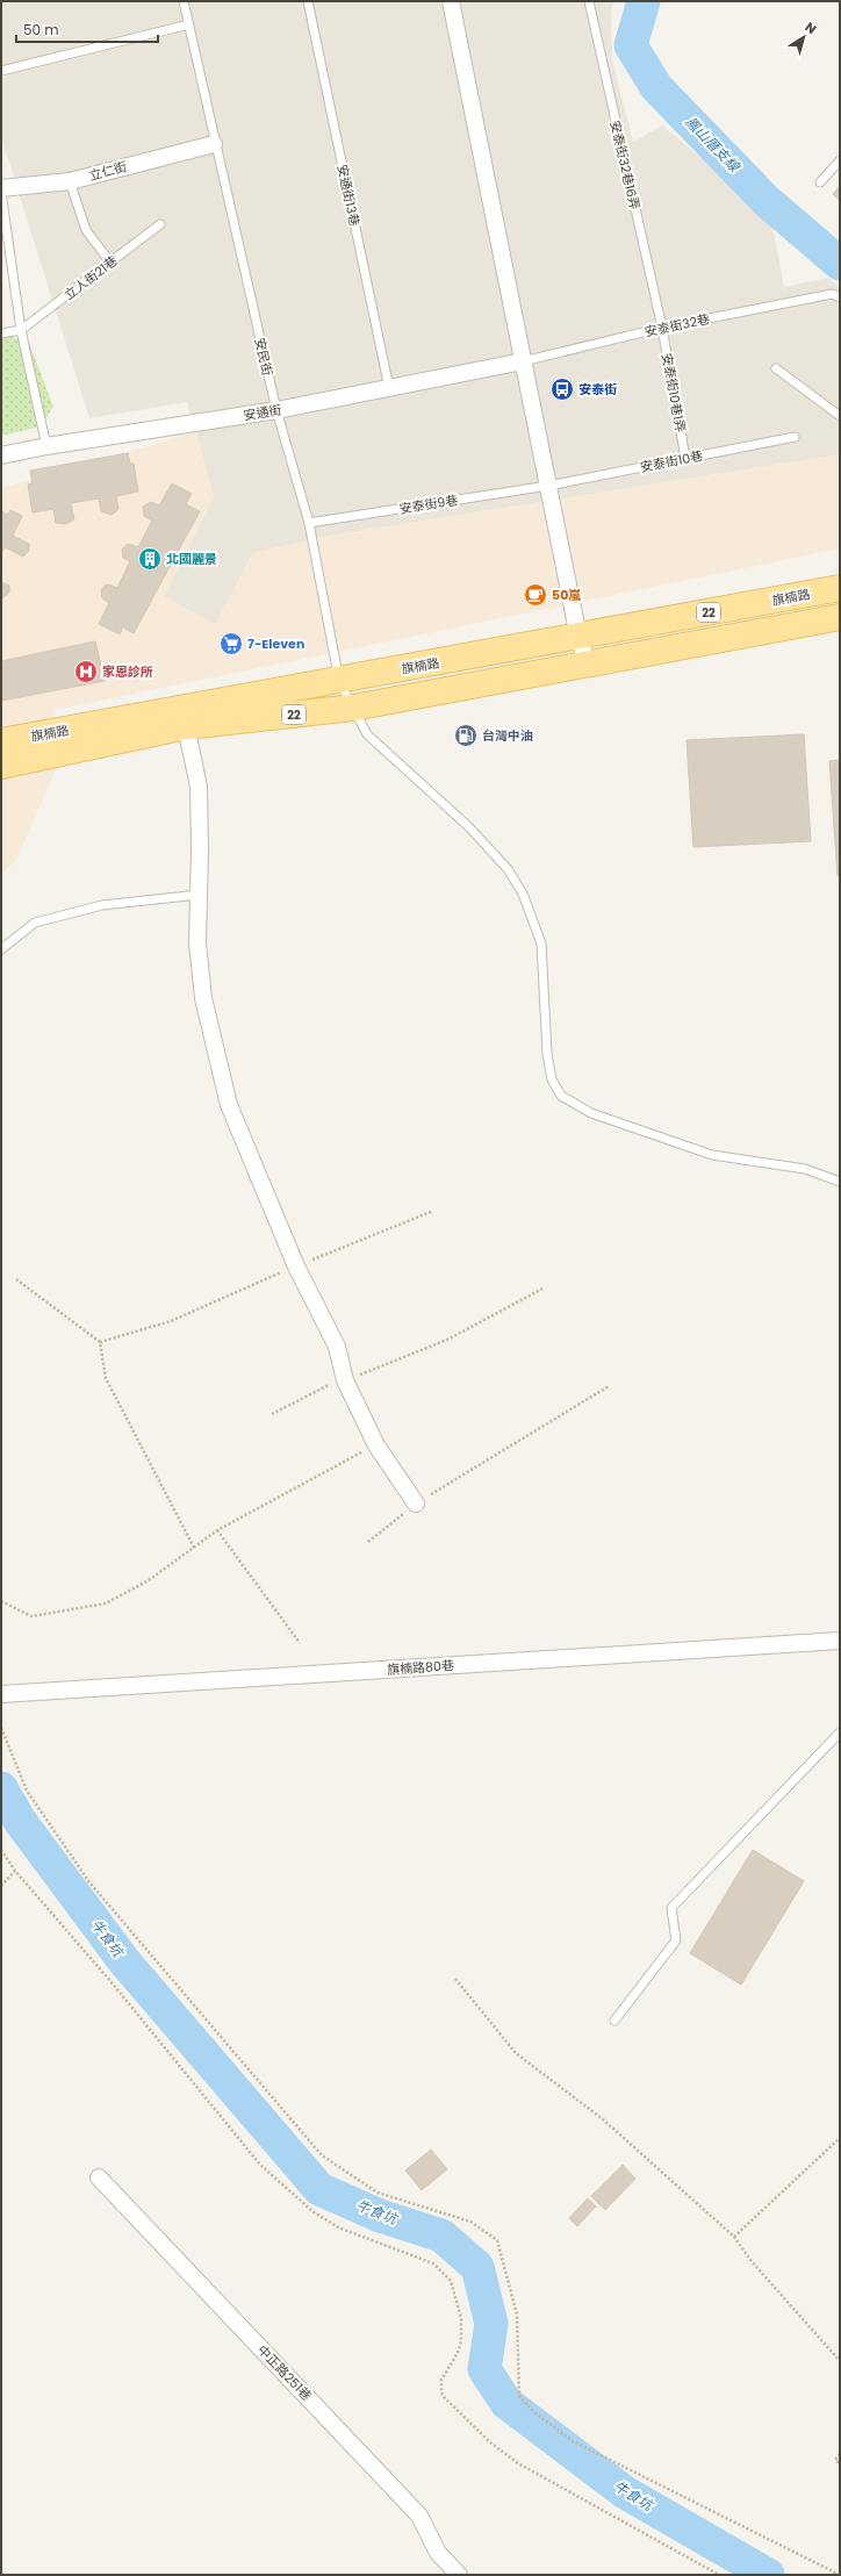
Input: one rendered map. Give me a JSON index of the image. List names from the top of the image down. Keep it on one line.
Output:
{"streets":{"main road":["旗楠路","22"],"street":["立仁街","安通街","旗楠路80巷","中正路251巷"],"lane":["安泰街32巷16弄","安通街13巷","立人街21巷","安泰街32巷","安民街","安泰街10巷1弄","安泰街10巷","安泰街9巷"]},"crossings":[["安泰街32巷16弄","安泰街32巷"],["安泰街32巷16弄","安泰街10巷1弄"],["立仁街","安民街"],["安通街13巷","安通街"],["安泰街32巷","安泰街10巷1弄"],["安泰街32巷","安通街"],["安民街","安通街"],["安民街","安泰街9巷"],["安民街","旗楠路"],["安泰街10巷1弄","安泰街10巷"],["安泰街10巷","安泰街9巷"]],"water":["鳳山厝支線","牛食坑"],"places":{"bus stop":["安泰街"],"building":["北國麗景"],"cafe":["50嵐"],"supermarket":["7-Eleven"],"hospital":["家恩診所"],"fuel station":["台灣中油"]},"scale_bar":"50 m","north":"top right"}
